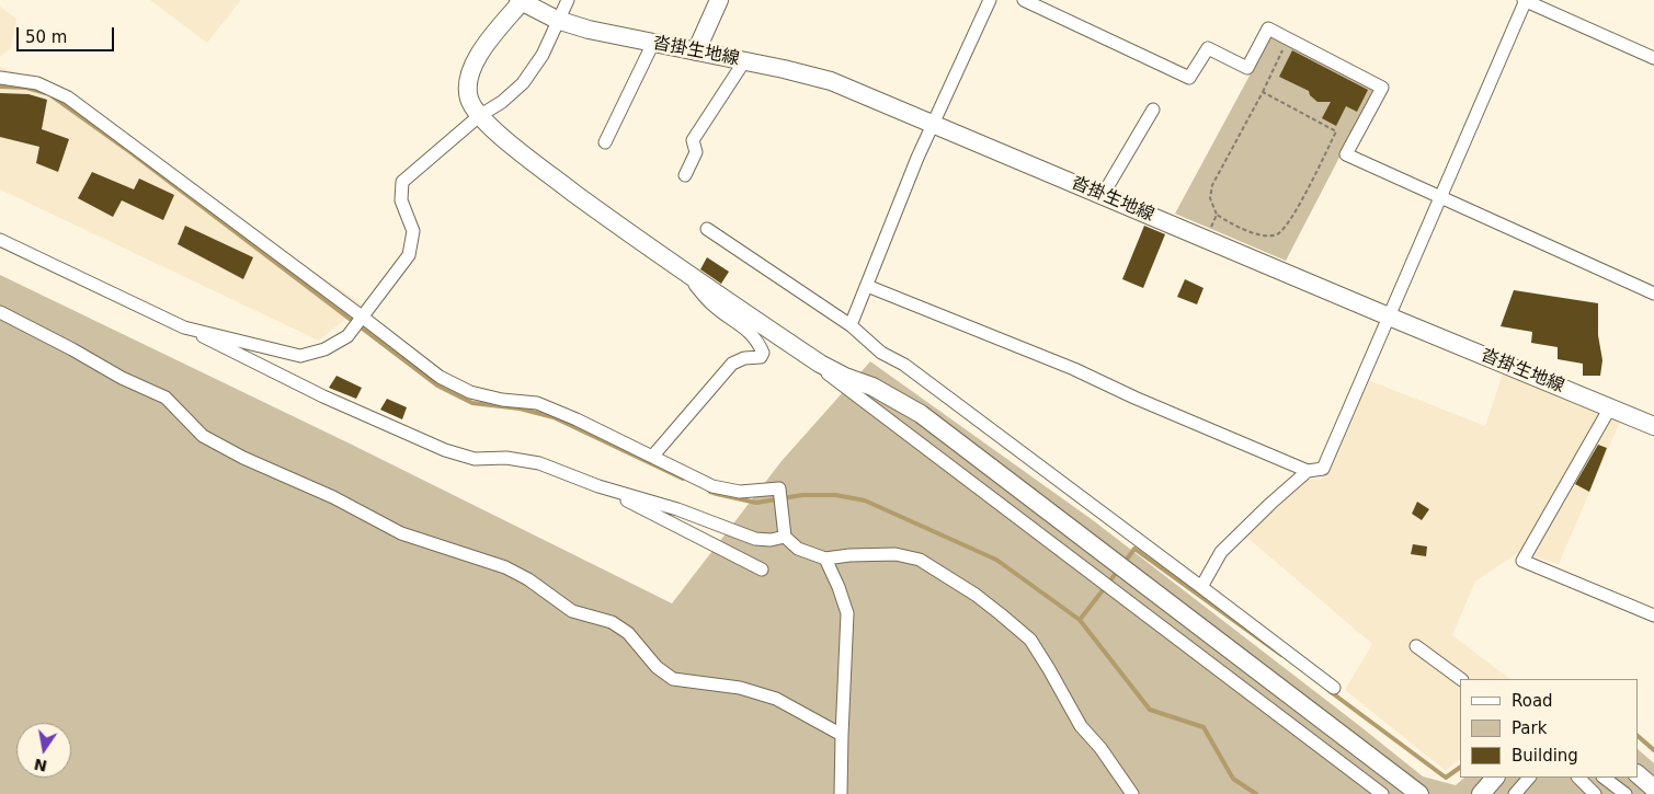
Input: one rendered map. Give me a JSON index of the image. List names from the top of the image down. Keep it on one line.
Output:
{"streets":{"street":["沓掛生地線"]},"legend":["Road","Park","Building"],"scale_bar":"50 m","north":"bottom"}
